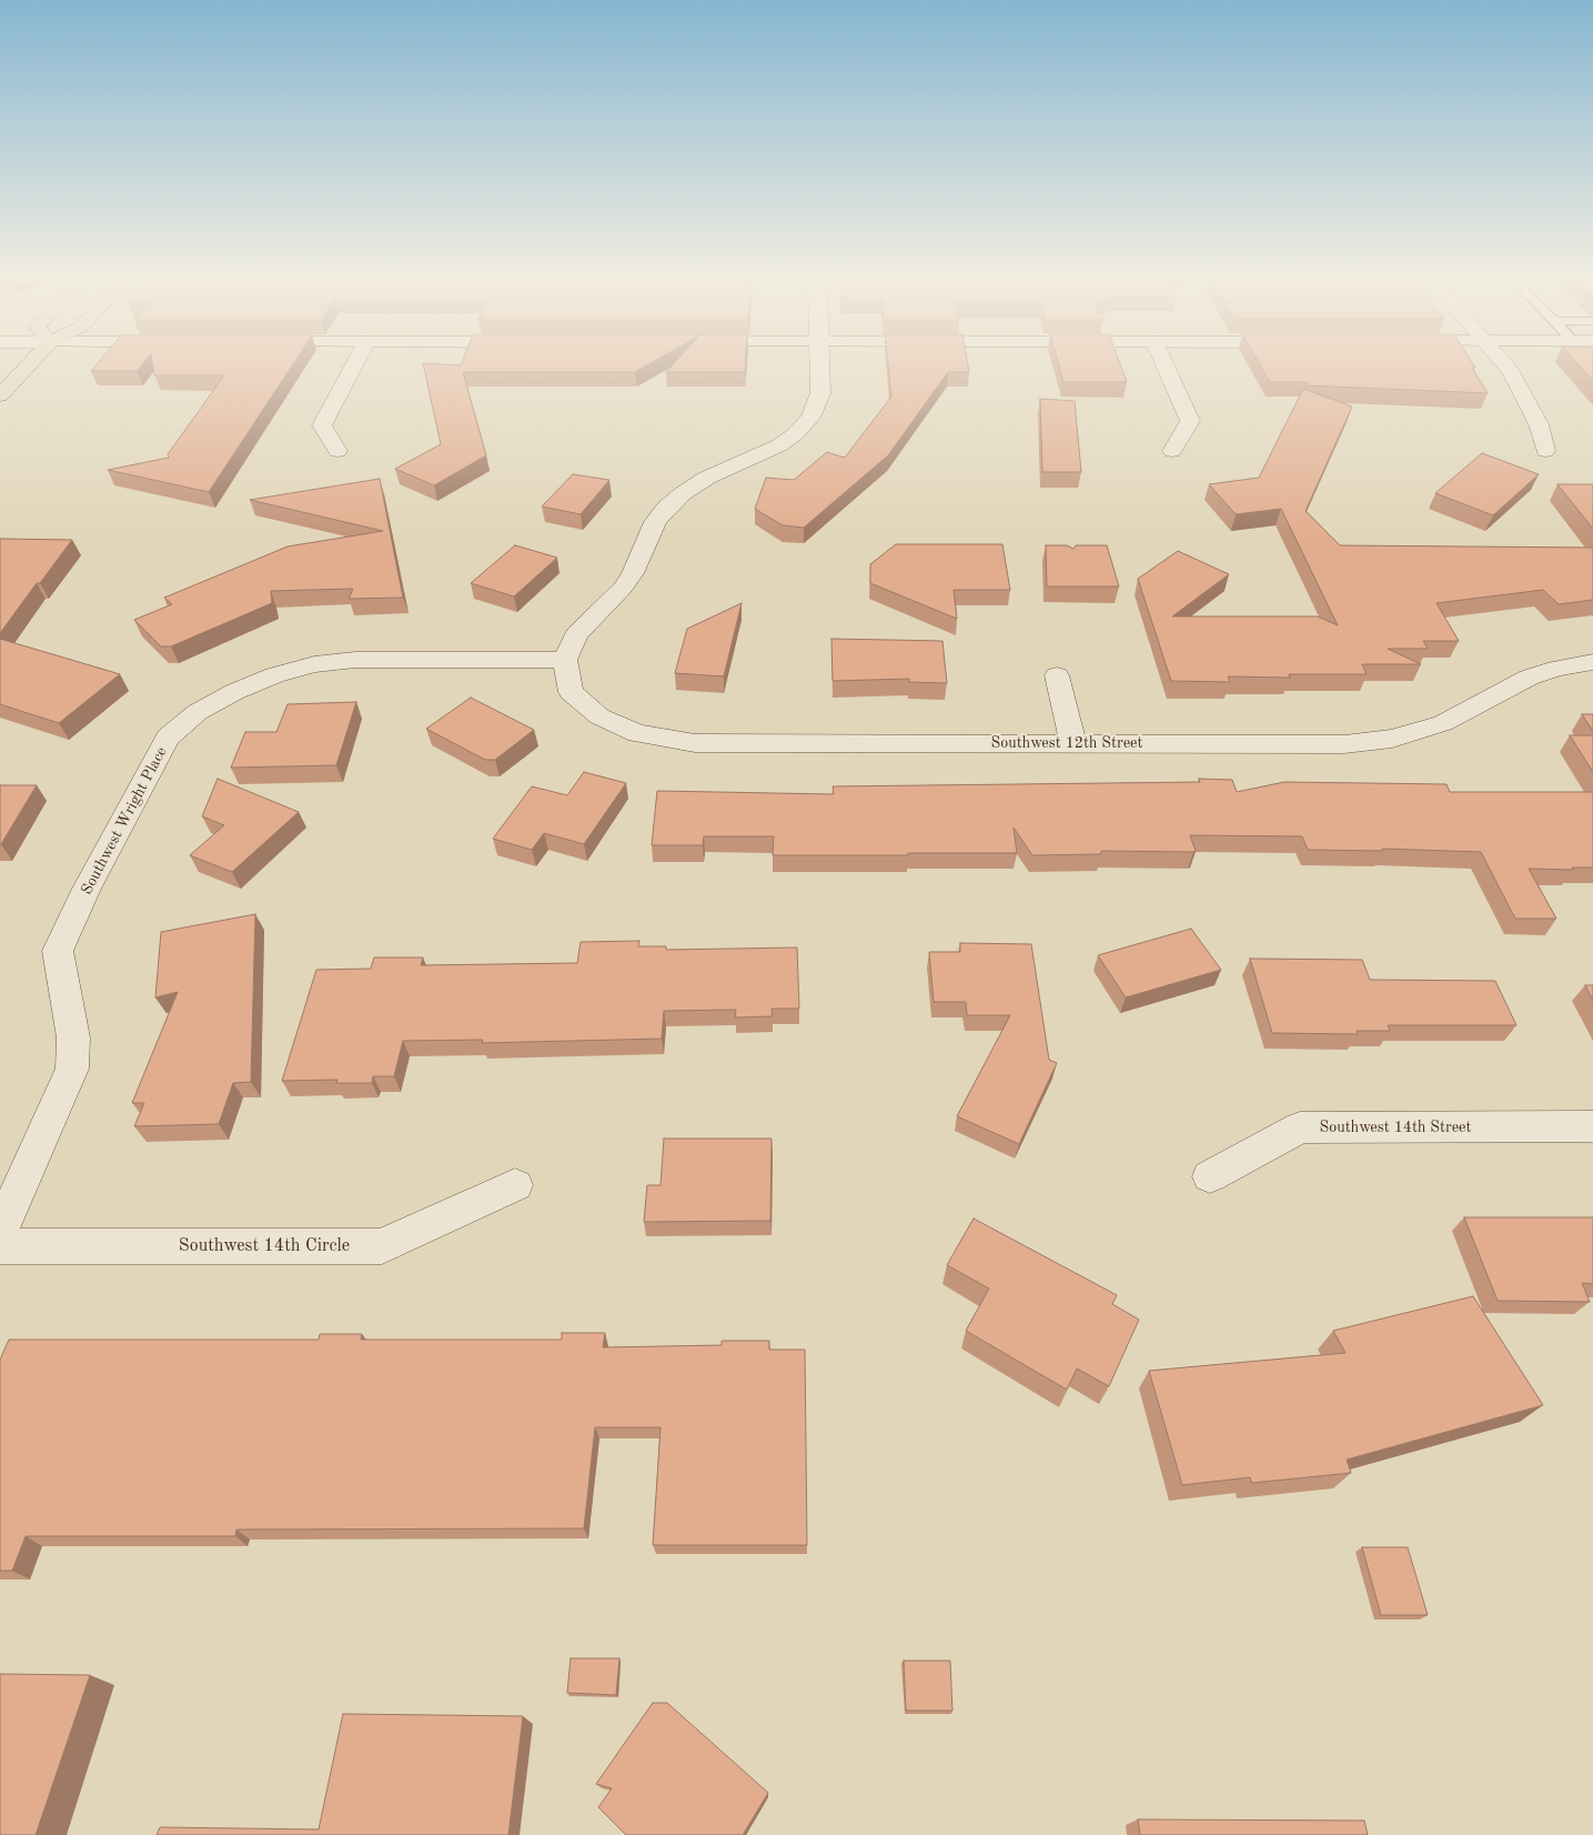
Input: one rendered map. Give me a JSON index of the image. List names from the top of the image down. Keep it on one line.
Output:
{"streets":{"street":["Southwest 12th Street","Southwest Wright Place","Southwest 14th Street","Southwest 14th Circle"]},"crossings":[["Southwest 12th Street","Southwest Wright Place"]]}
